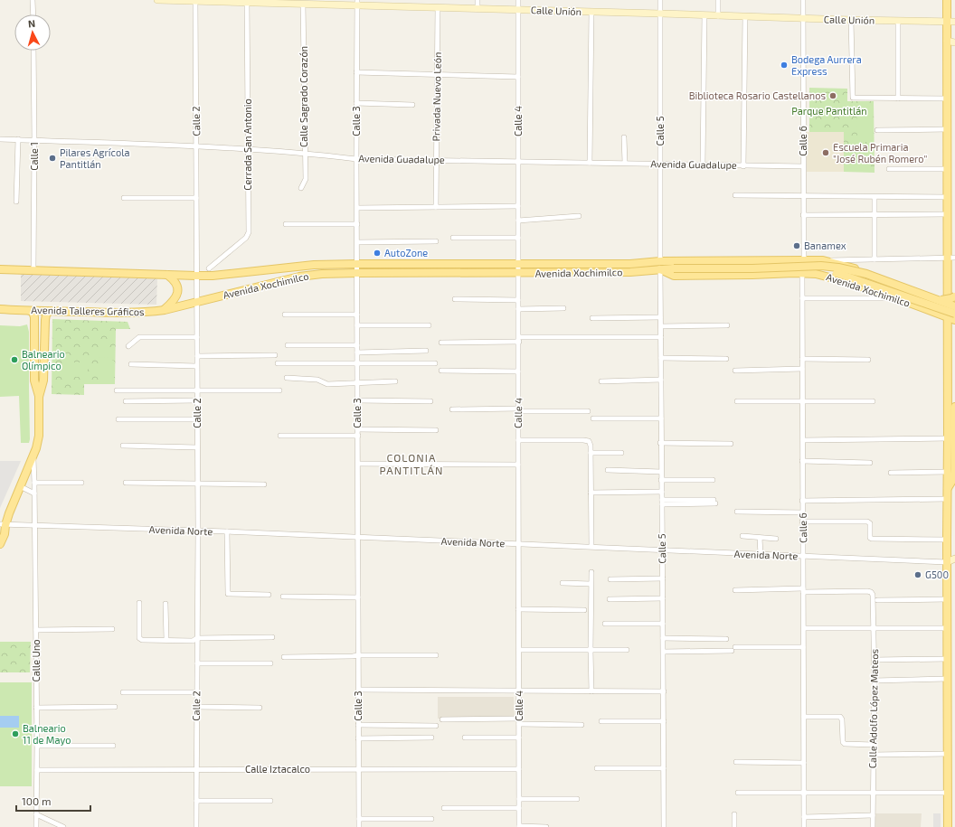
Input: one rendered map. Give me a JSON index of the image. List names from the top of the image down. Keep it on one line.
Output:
{"streets":{"main road":["Avenida Xochimilco","Avenida Talleres Gráficos"],"street":["Calle Unión","Calle Sagrado Corazón","Privada Nuevo León","Calle 2","Calle 3","Calle 4","Calle 5","Calle 6","Cerrada San Antonio","Calle 1","Avenida Guadalupe","Avenida Norte","Calle Uno","Calle Adolfo López Mateos","Calle Iztacalco"]},"crossings":[["Calle Unión","Calle Sagrado Corazón"],["Calle Unión","Privada Nuevo León"],["Calle Unión","Calle 2"],["Calle Unión","Calle 3"],["Calle Unión","Calle 4"],["Calle Unión","Calle 5"],["Calle Unión","Calle 6"],["Calle Unión","Cerrada San Antonio"],["Calle Sagrado Corazón","Avenida Guadalupe"],["Privada Nuevo León","Avenida Guadalupe"],["Calle 2","Avenida Guadalupe"],["Calle 2","Avenida Xochimilco"],["Calle 2","Avenida Talleres Gráficos"],["Calle 2","Avenida Norte"],["Calle 2","Calle Iztacalco"],["Calle 3","Avenida Guadalupe"],["Calle 3","Avenida Xochimilco"],["Calle 3","Avenida Norte"],["Calle 3","Calle Iztacalco"],["Calle 4","Avenida Guadalupe"],["Calle 4","Avenida Xochimilco"],["Calle 4","Avenida Norte"],["Calle 4","Calle Iztacalco"],["Calle 5","Avenida Guadalupe"],["Calle 5","Avenida Xochimilco"],["Calle 5","Avenida Norte"],["Calle 6","Avenida Guadalupe"],["Calle 6","Avenida Xochimilco"],["Calle 6","Avenida Norte"],["Calle 6","Calle Adolfo López Mateos"],["Cerrada San Antonio","Avenida Guadalupe"],["Calle 1","Avenida Guadalupe"],["Avenida Xochimilco","Avenida Talleres Gráficos"],["Avenida Norte","Calle Uno"],["Calle Uno","Calle Iztacalco"]],"districts":["COLONIA PANTITLÁN"],"parks":["Parque Pantitlán"],"places":["Bodega Aurrera Express","Biblioteca Rosario Castellanos","Escuela Primaria \"José Rubén Romero\"","Pilares Agrícola Pantitlán","Banamex","AutoZone","Balneario Olímpico","G500","Balneario 11 de Mayo"],"scale_bar":"100 m","north":"top"}
